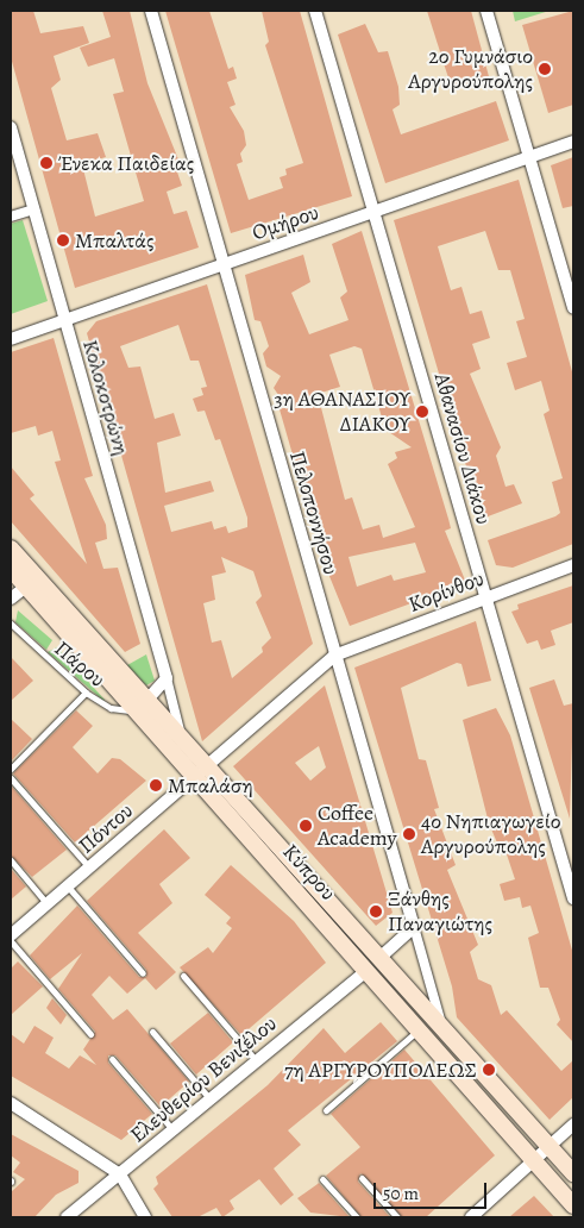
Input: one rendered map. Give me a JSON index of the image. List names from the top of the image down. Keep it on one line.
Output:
{"streets":{"main road":["Κύπρου"],"street":["Ομήρου","Κολοκοτρώνη","Αθανασίου Διάκου","Πελοποννήσου","Κορίνθου","Πόντου","Ελευθερίου Βενιζέλου"],"lane":["Πάρου"]},"crossings":[["Ομήρου","Κολοκοτρώνη"],["Ομήρου","Αθανασίου Διάκου"],["Ομήρου","Πελοποννήσου"],["Κολοκοτρώνη","Κύπρου"],["Αθανασίου Διάκου","Κορίνθου"],["Πελοποννήσου","Κορίνθου"],["Πελοποννήσου","Πόντου"],["Πελοποννήσου","Κύπρου"],["Κορίνθου","Πόντου"],["Πάρου","Κύπρου"],["Πόντου","Κύπρου"],["Κύπρου","Ελευθερίου Βενιζέλου"]],"places":["2ο Γυμνάσιο Αργυρούπολης","Ένεκα Παιδείας","Μπαλτάς","3η ΑΘΑΝΑΣΙΟΥ ΔΙΑΚΟΥ","Μπαλάση","Coffee Academy","4ο Νηπιαγωγείο Αργυρούπολης","Ξάνθης Παναγιώτης","7η ΑΡΓΥΡΟΥΠΟΛΕΩΣ"],"scale_bar":"50 m"}
